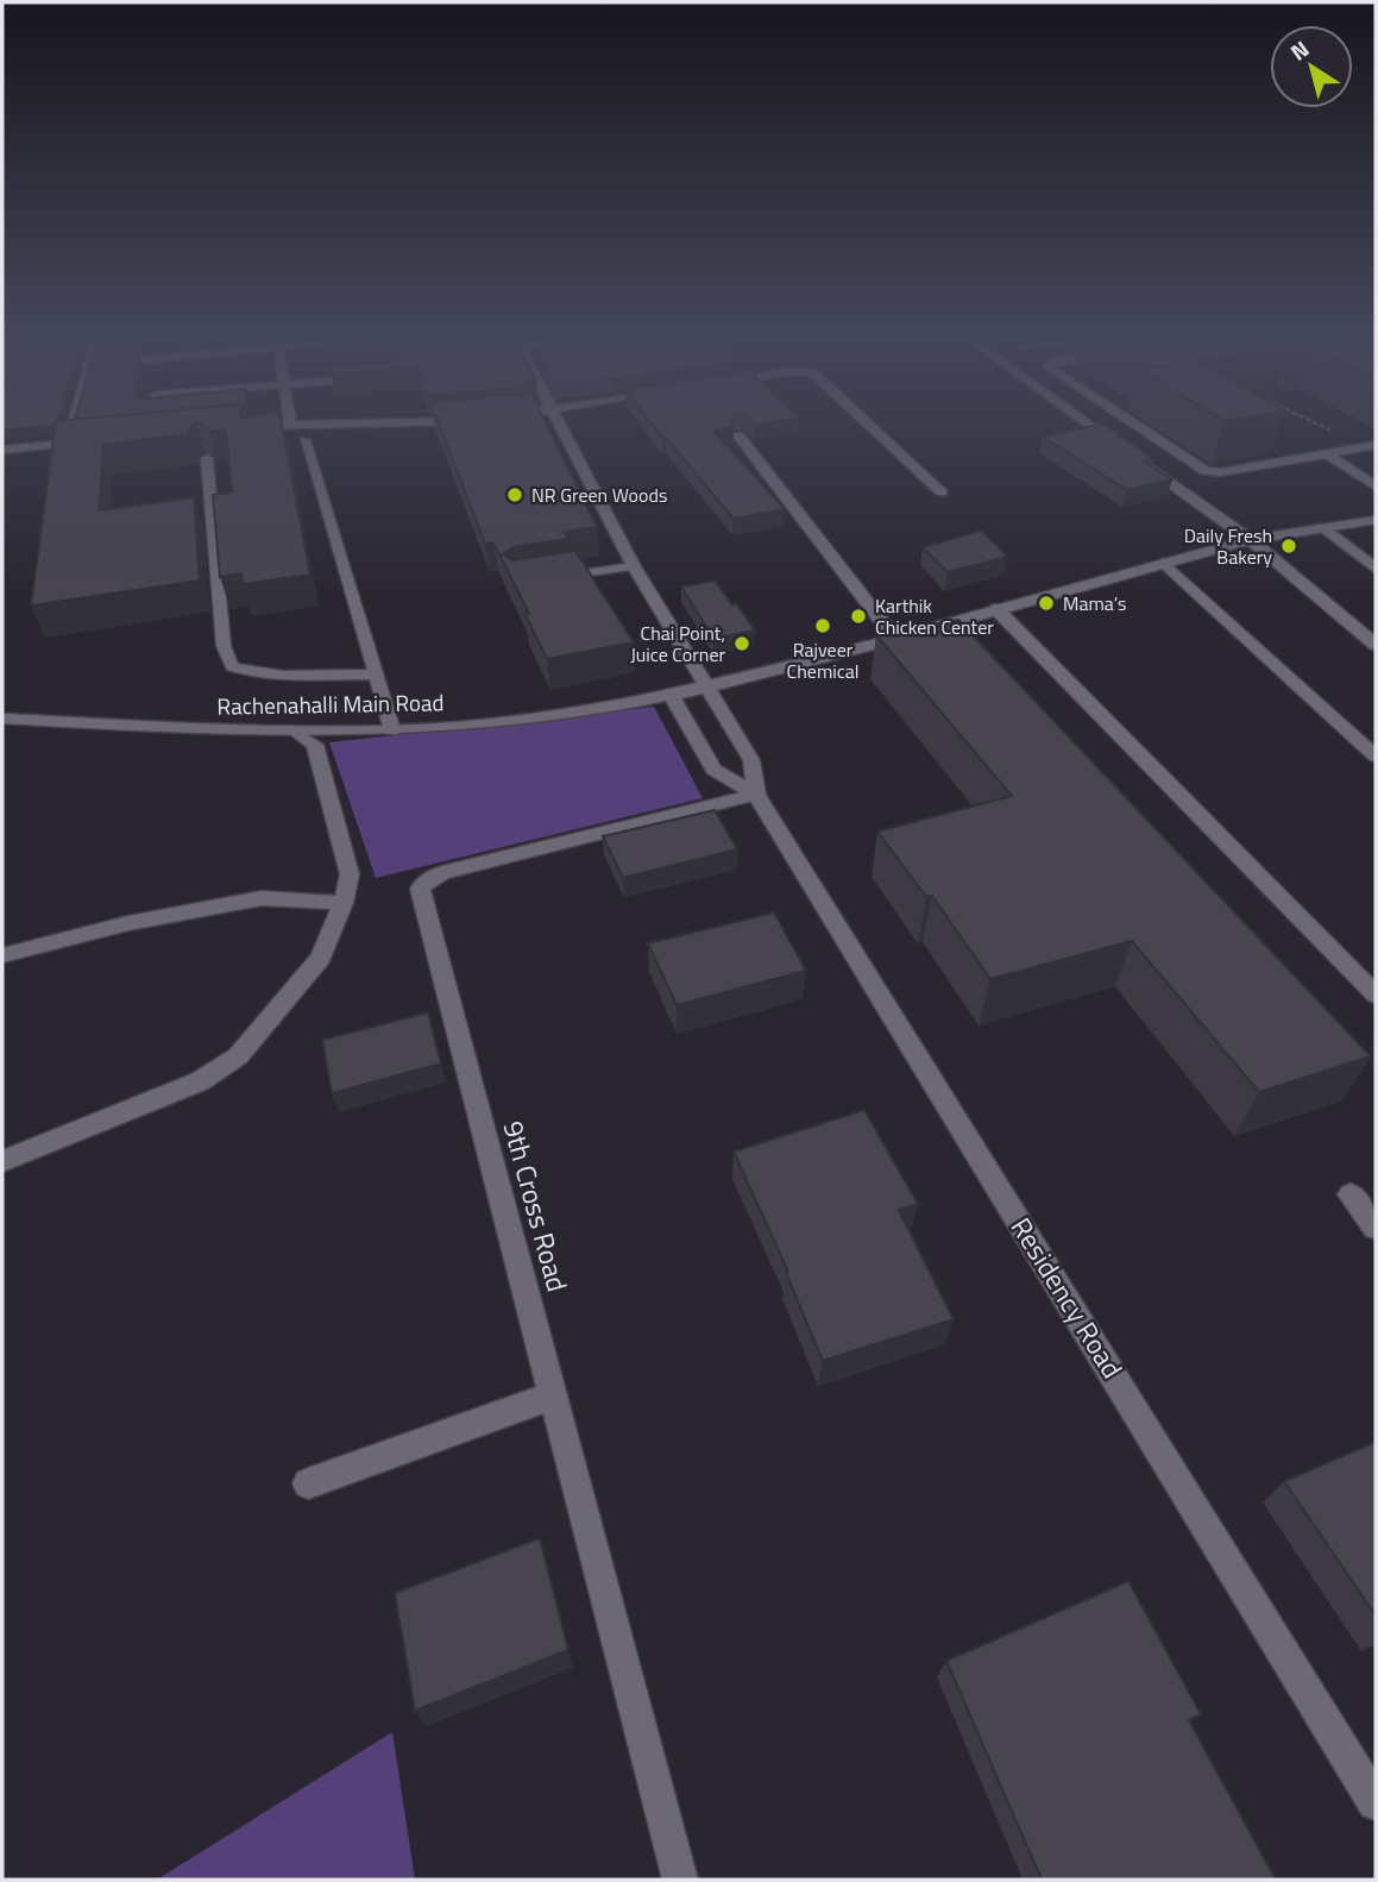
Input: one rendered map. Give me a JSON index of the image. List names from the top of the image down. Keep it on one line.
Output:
{"streets":{"street":["Rachenahalli Main Road","9th Cross Road","Residency Road"]},"crossings":[["Rachenahalli Main Road","Residency Road"],["9th Cross Road","Residency Road"]],"places":["NR Green Woods","Daily Fresh Bakery","Mama’s","Karthik Chicken Center","Rajveer Chemical","Chai Point, Juice Corner"],"north":"top left"}
